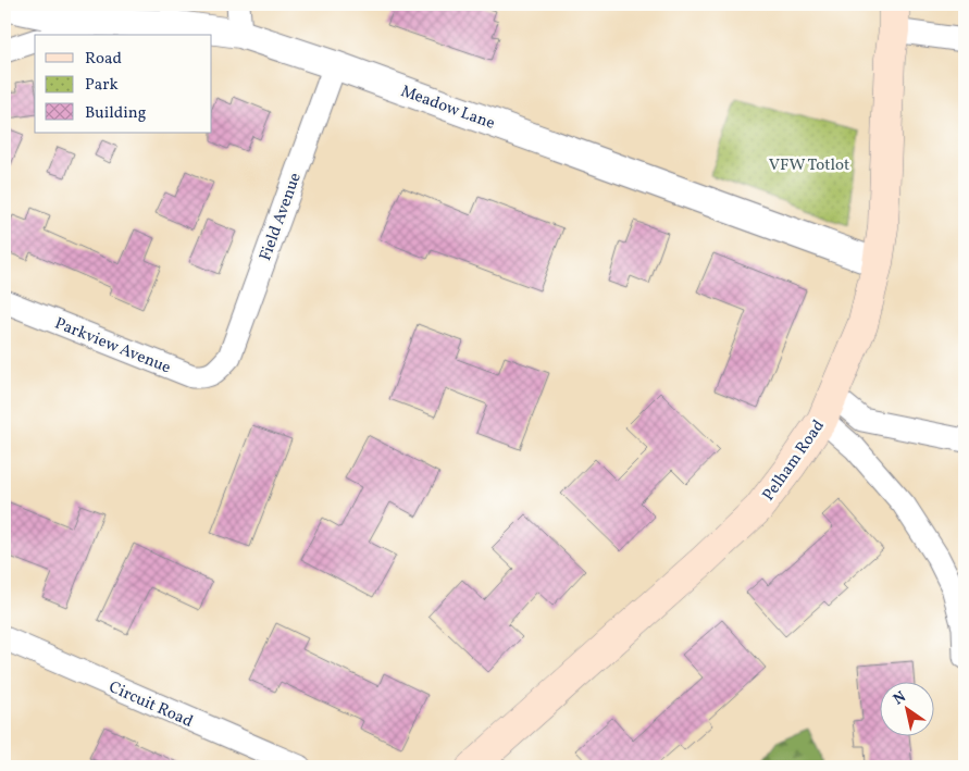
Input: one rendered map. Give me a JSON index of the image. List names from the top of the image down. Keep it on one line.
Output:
{"streets":{"main road":["Pelham Road"],"street":["Meadow Lane","Field Avenue","Parkview Avenue","Circuit Road"]},"crossings":[["Meadow Lane","Field Avenue"],["Meadow Lane","Pelham Road"],["Field Avenue","Parkview Avenue"]],"parks":["VFW Totlot"],"legend":["Road","Park","Building"],"north":"top left"}
